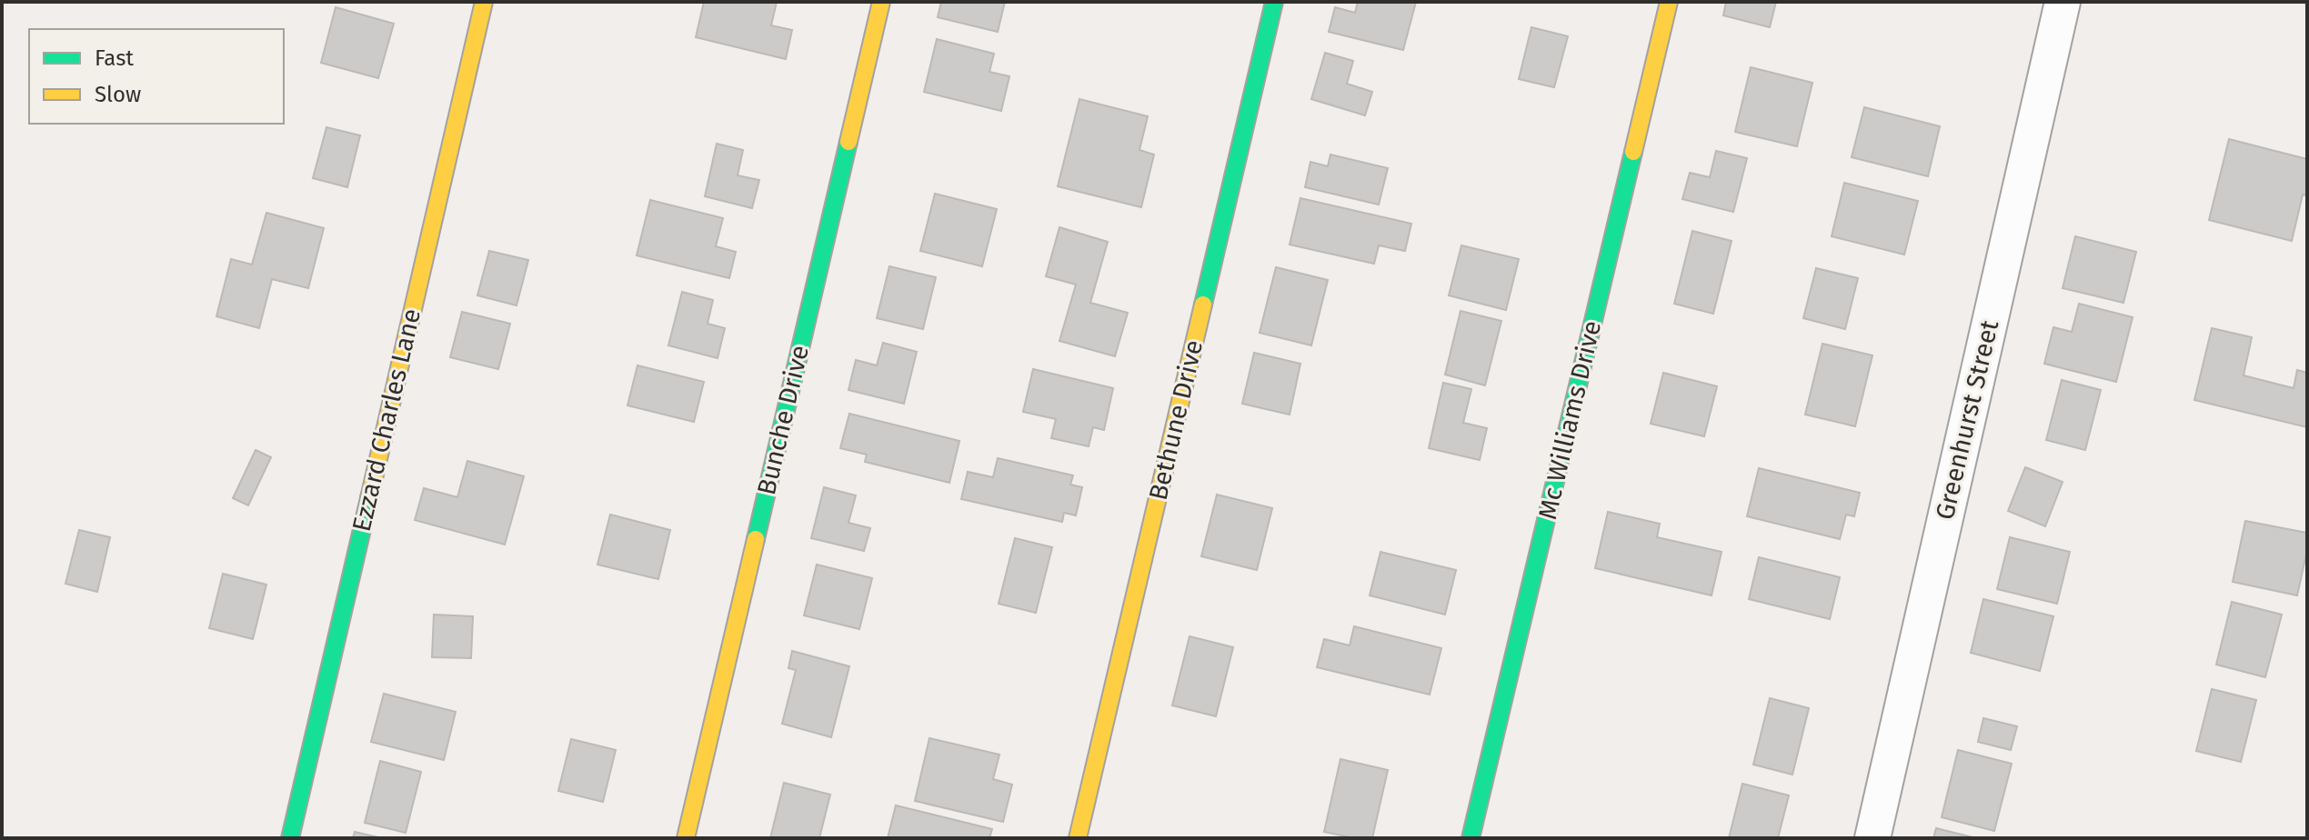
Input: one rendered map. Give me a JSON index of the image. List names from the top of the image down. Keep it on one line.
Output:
{"streets":{"street":["Ezzard Charles Lane","Bunche Drive","Bethune Drive","Mc Williams Drive","Greenhurst Street"]},"legend":["Fast","Slow"]}
